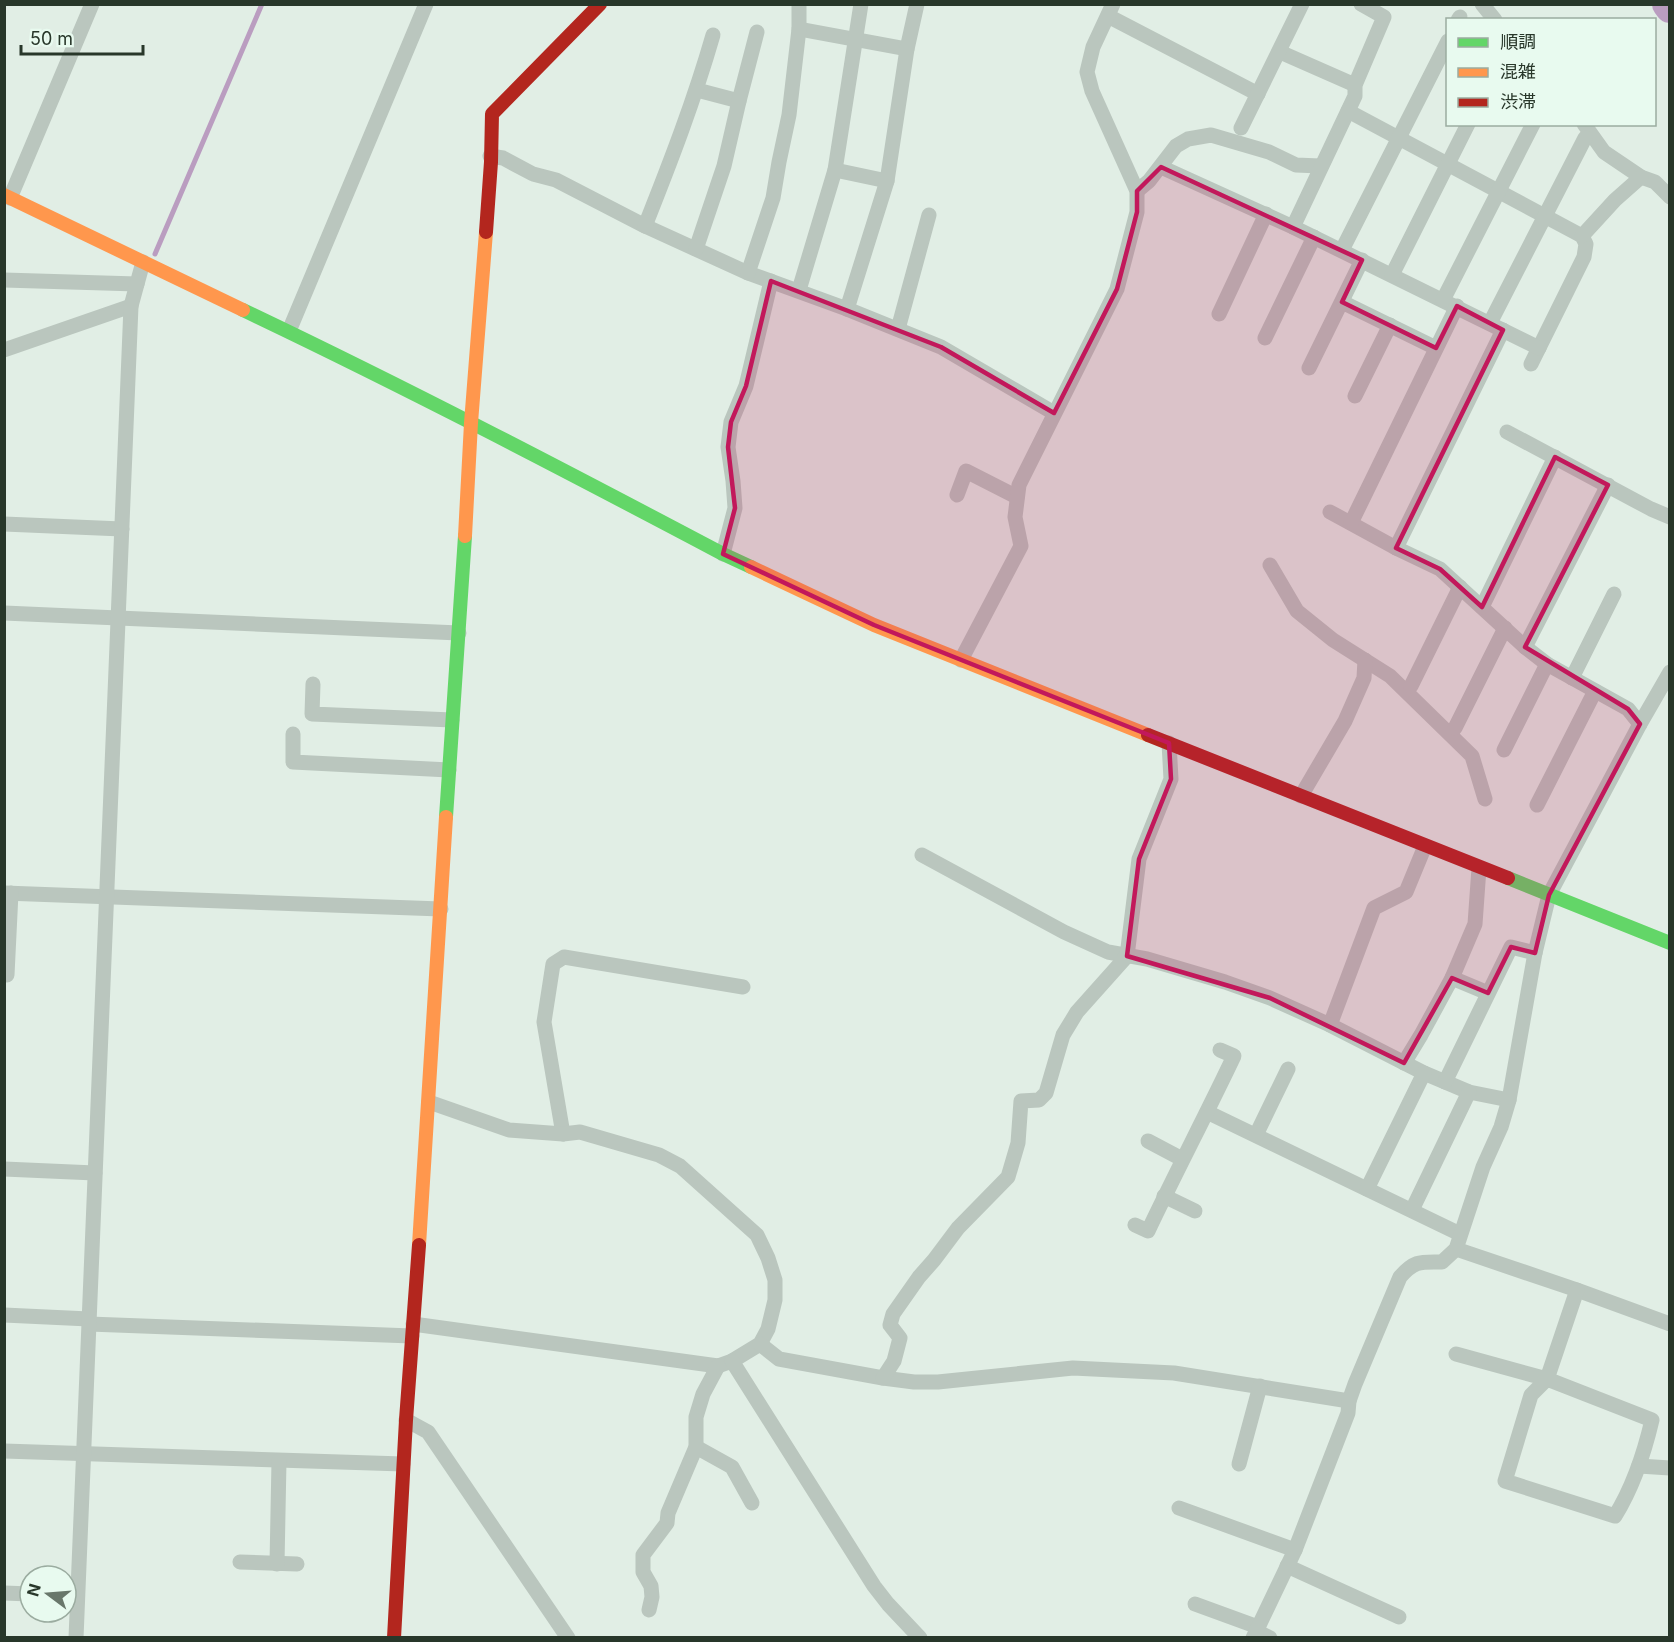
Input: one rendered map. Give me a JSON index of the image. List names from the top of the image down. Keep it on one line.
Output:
{"legend":["順調","混雑","渋滞"],"scale_bar":"50 m","north":"left"}
